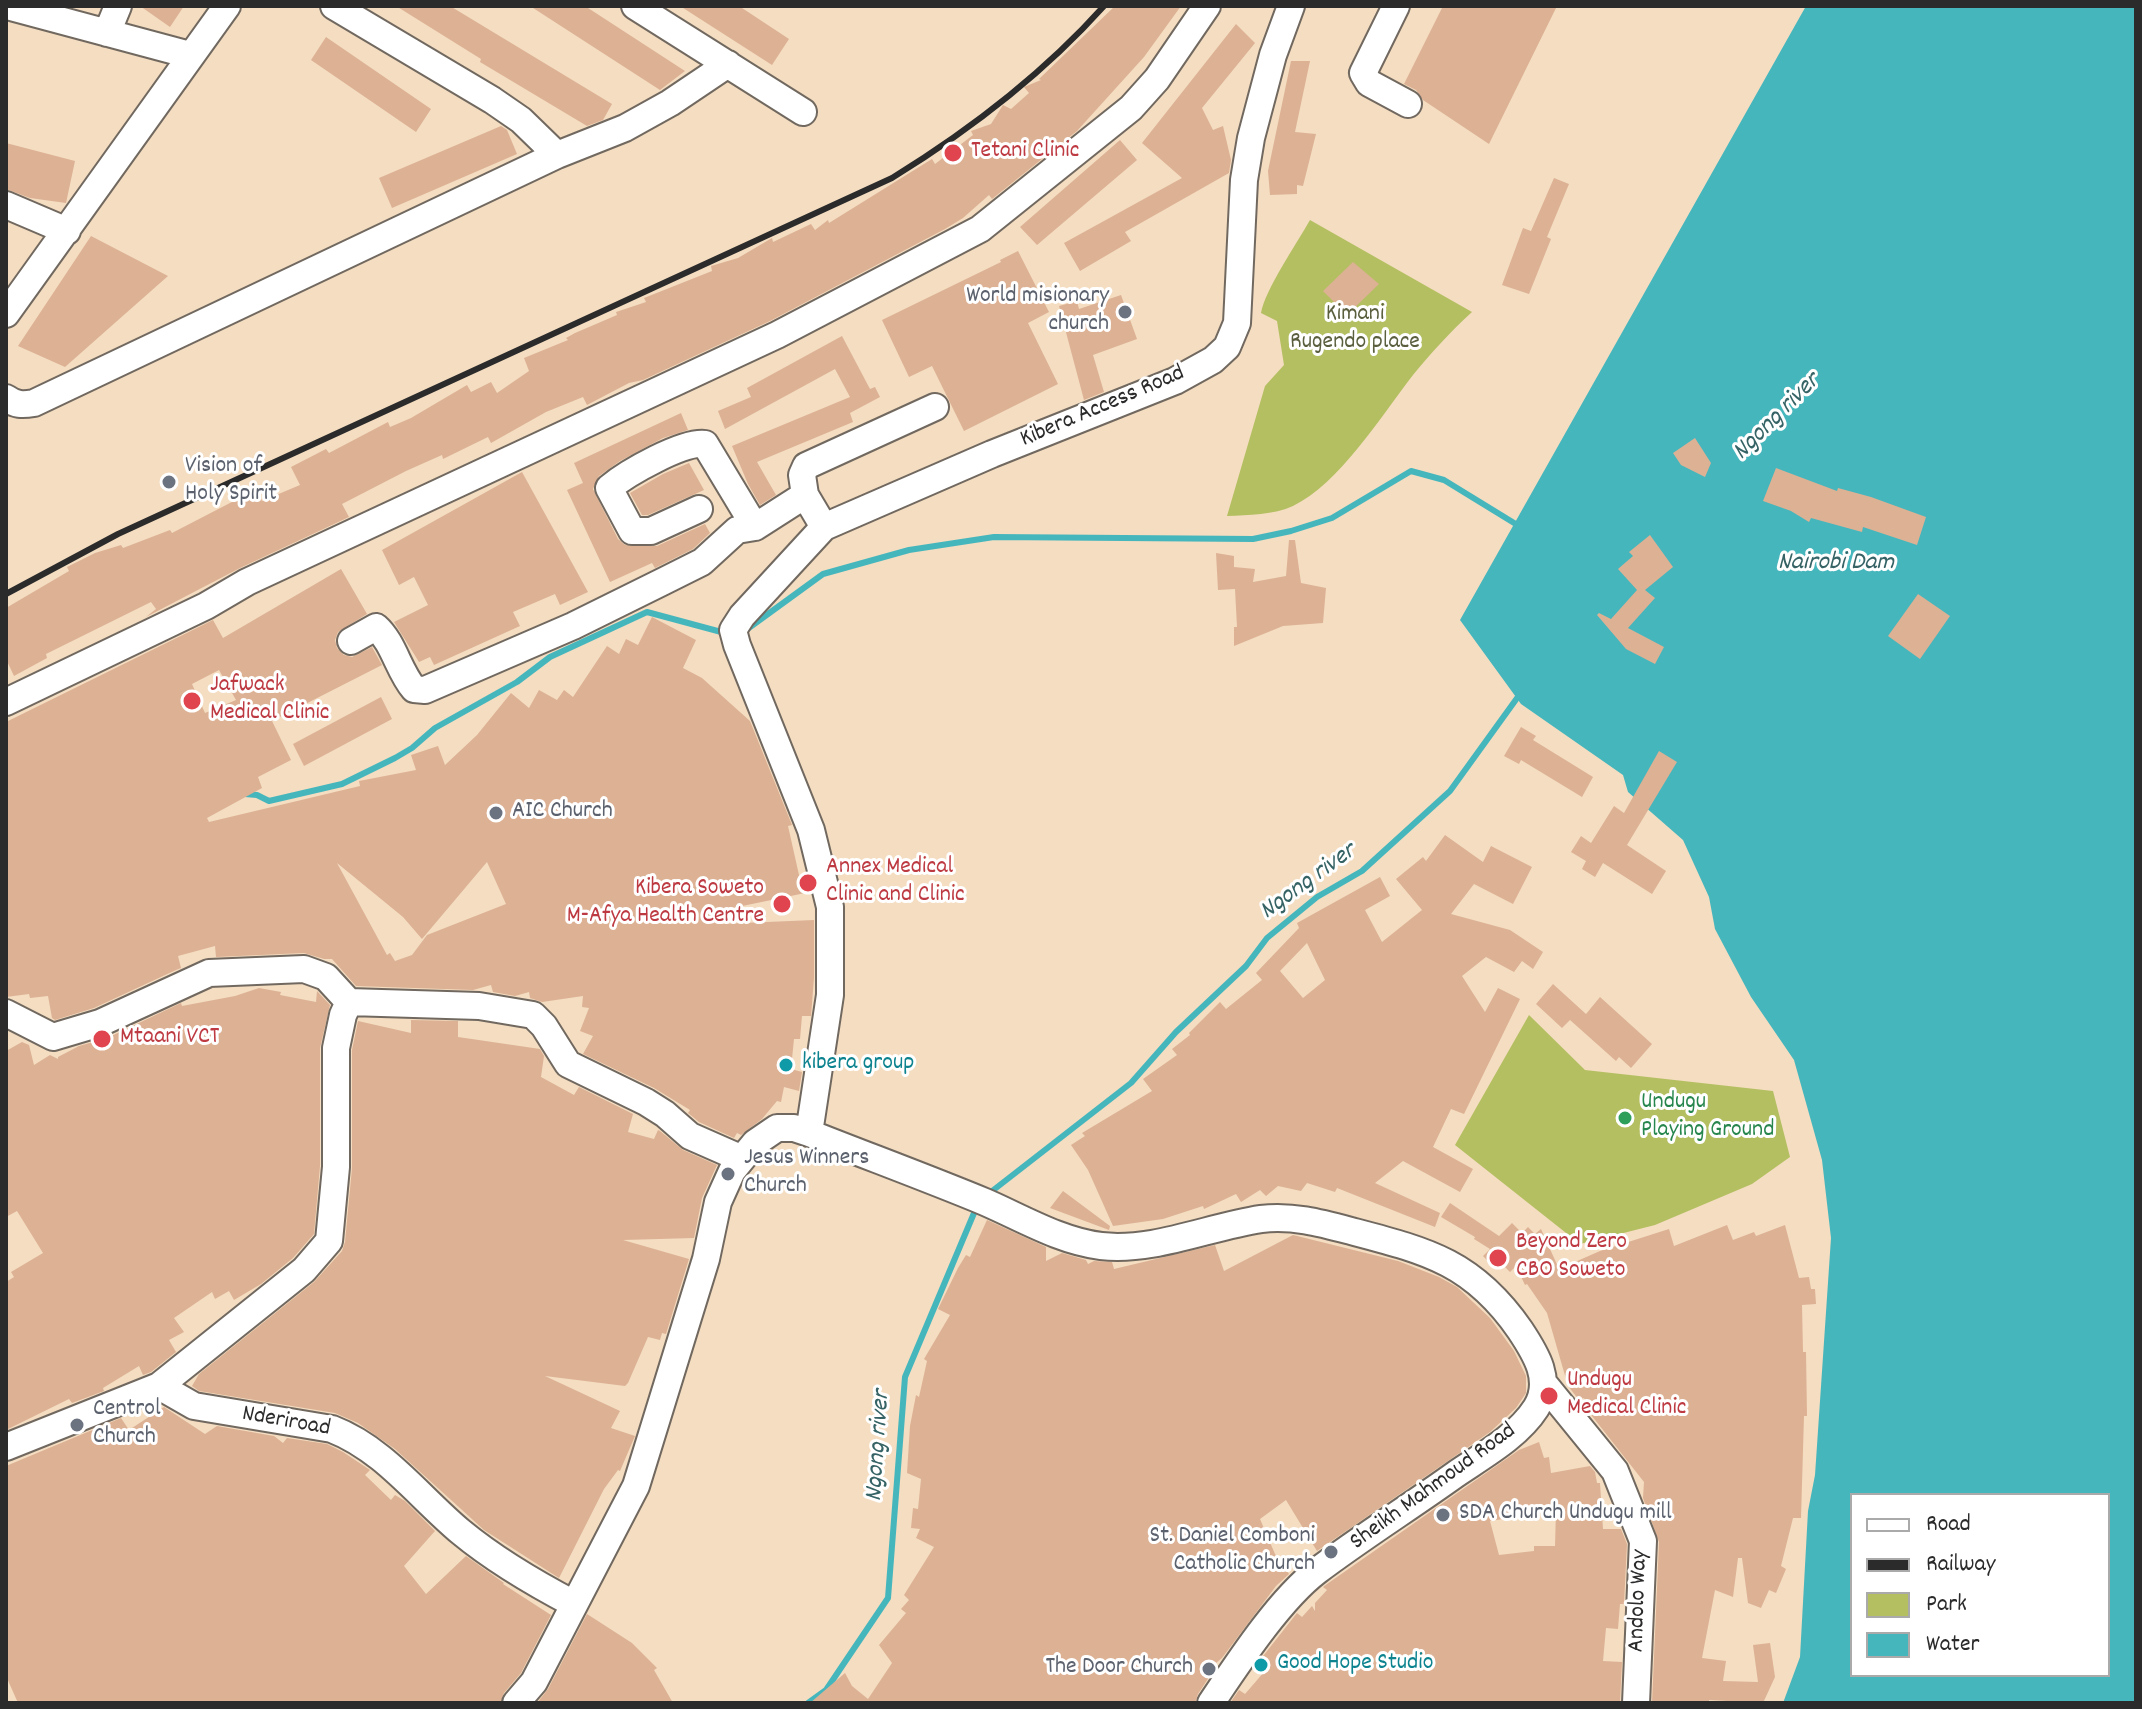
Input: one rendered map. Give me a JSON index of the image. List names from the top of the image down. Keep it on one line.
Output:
{"streets":{"street":["Kibera Access Road","Nderiroad","Sheikh Mahmoud Road","Andolo Way"]},"crossings":[["Sheikh Mahmoud Road","Andolo Way"]],"water":["Ngong river","Nairobi Dam"],"parks":["Kimani Rugendo place"],"places":["Tetani Clinic","World misionary church","Vision of Holy Spirit","Jafwack Medical Clinic","AIC Church","Annex Medical Clinic and Clinic","Kibera Soweto M-Afya Health Centre","Mtaani VCT","kibera group","Undugu Playing Ground","Jesus Winners Church","Beyond Zero CBO Soweto","Undugu Medical Clinic","Centrol Church","SDA Church Undugu mill","St. Daniel Comboni Catholic Church","Good Hope Studio","The Door Church"],"legend":["Road","Railway","Park","Water"]}
